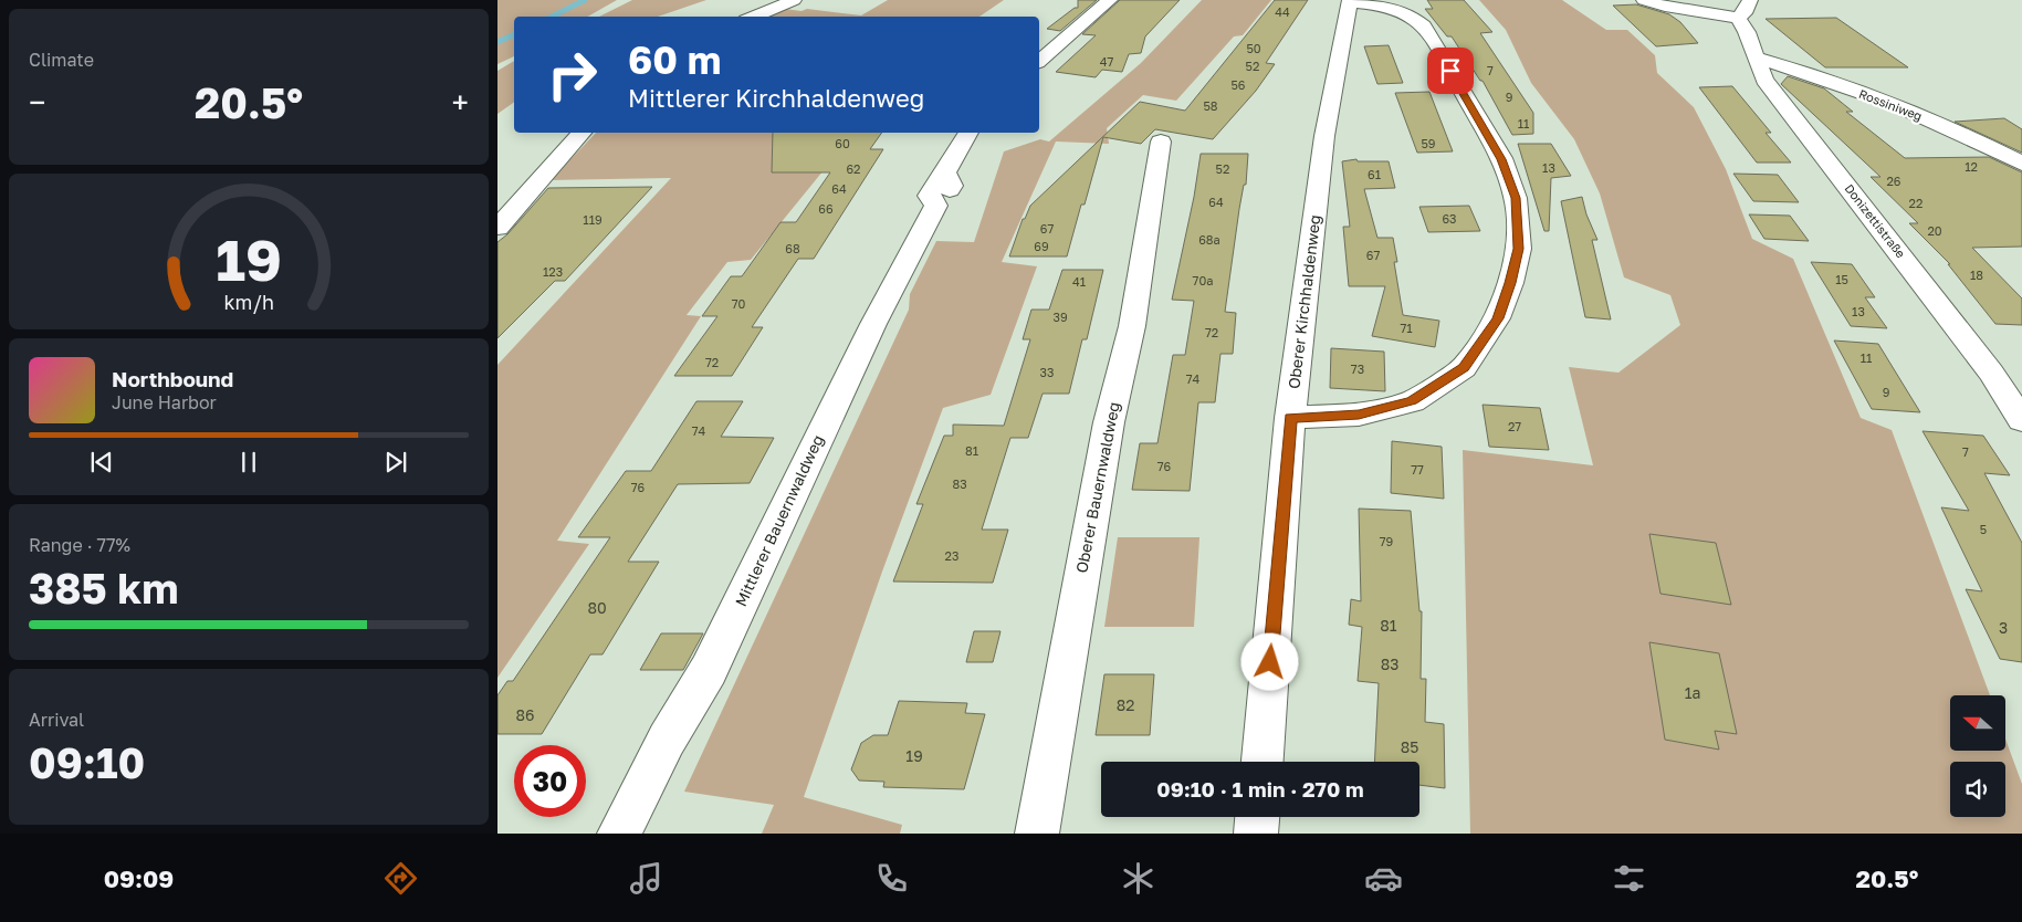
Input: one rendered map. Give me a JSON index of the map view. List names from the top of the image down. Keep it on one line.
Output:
{"streets":{"street":["Rossiniweg","Donizettistraße","Oberer Kirchhaldenweg","Oberer Bauernwaldweg","Mittlerer Bauernwaldweg"]},"crossings":[["Rossiniweg","Donizettistraße"]],"house_numbers":["44","50","47","52","7","56","9","58","11","60","59","12","13","62","52","61","26","64","64","22","66","63","119","67","20","68a","69","68","67","123","18","15","70a","41","70","13","39","71","72","11","72","73","33","74","9","27","74","81","7","76","77","83","76","5","79","23","80","81","3","83","1a","82","86","85","19"],"north":"left","page":{"tile":["Climate",["Range · 77%","385 km"],["Arrival","09:10"]],"turn":["60 m","Mittlerer Kirchhaldenweg"],"heat":["−","20.5°","+"],"song":["Northbound","June Harbor"],"limit":"30","trip":"09:10 · 1 min · 270 m","tabs":["09:09","20.5°"],"gauge":["19","km/h"]}}
